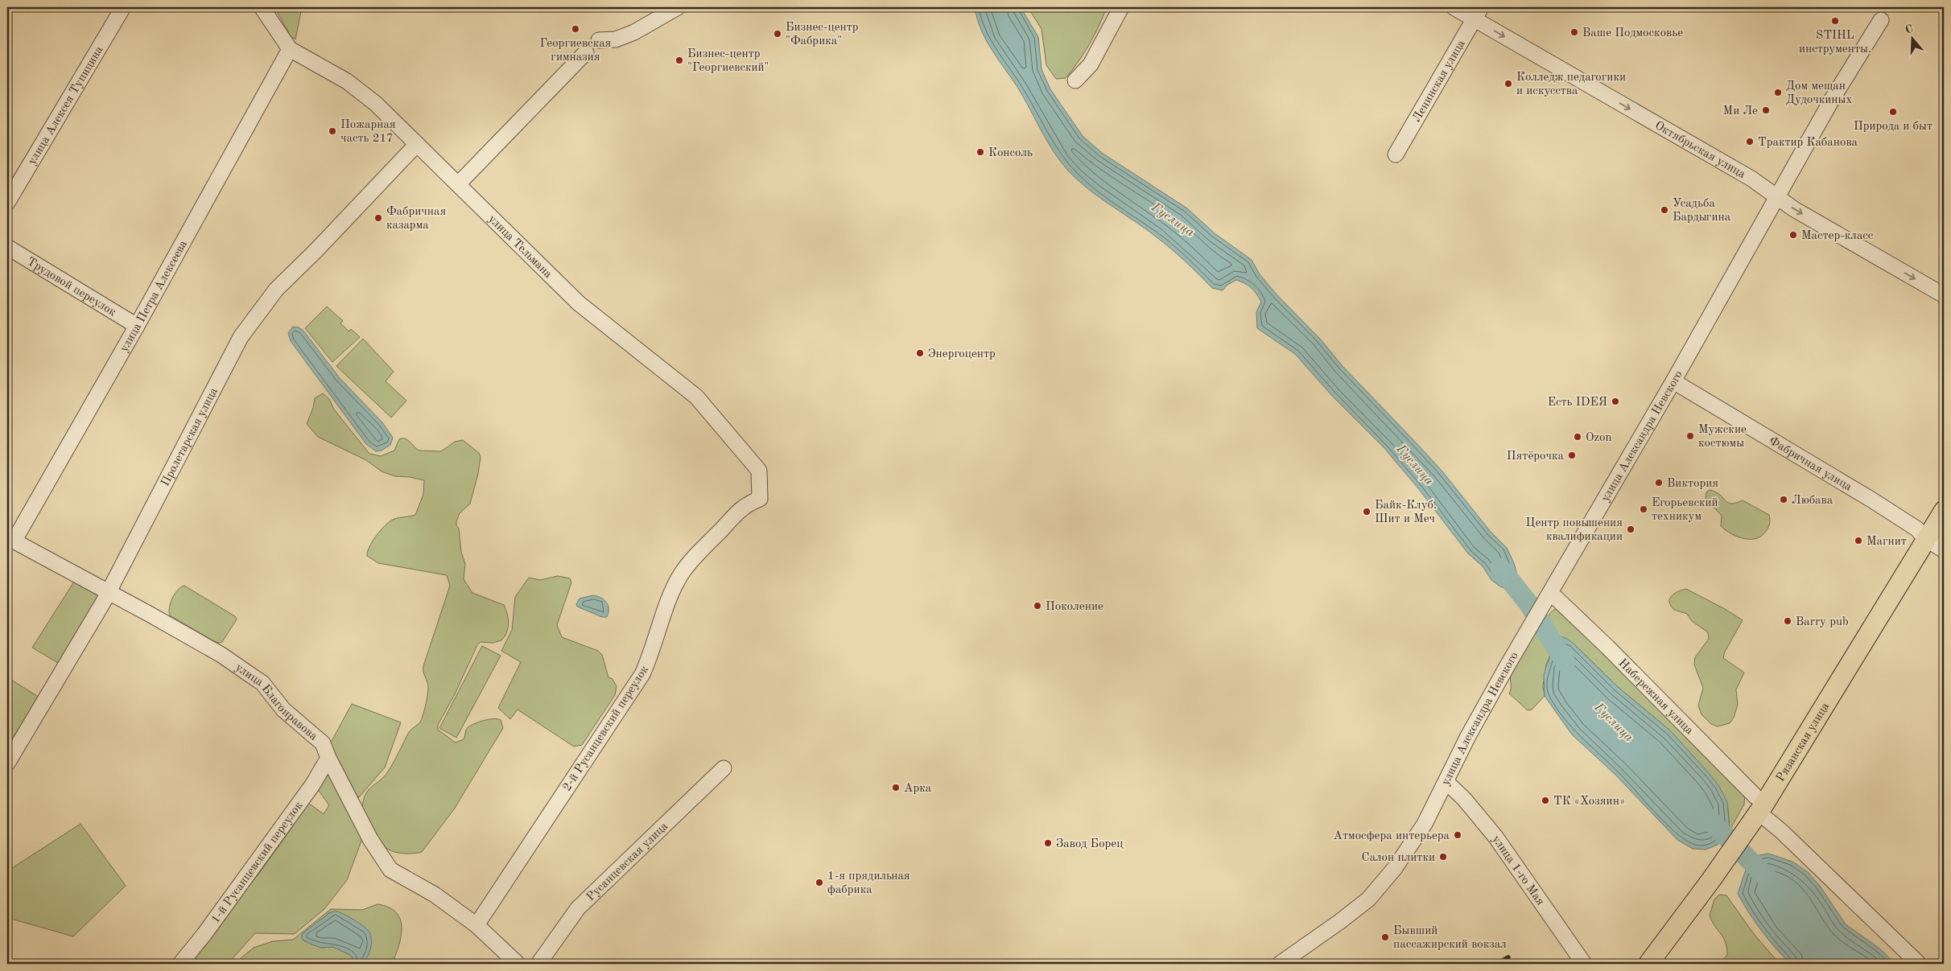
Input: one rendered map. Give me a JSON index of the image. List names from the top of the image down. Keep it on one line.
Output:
{"streets":{"main road":["Рязанская улица"],"street":["Ленинская улица","улица Алексея Тупицина","Октябрьская улица","улица Тельмана","Трудовой переулок","улица Петра Алексеева","улица Александра Невского","Пролетарская улица","Фабричная улица","Набережная улица","улица Благонравова","2-й Русанцевский переулок","Русанцевская улица","1-й Русанцевский переулок","улица 1-го Мая"]},"crossings":[["Ленинская улица","Октябрьская улица"],["Октябрьская улица","улица Александра Невского"],["улица Тельмана","улица Петра Алексеева"],["улица Тельмана","Пролетарская улица"],["улица Тельмана","2-й Русанцевский переулок"],["Трудовой переулок","улица Петра Алексеева"],["улица Петра Алексеева","улица Благонравова"],["улица Александра Невского","Фабричная улица"],["улица Александра Невского","Набережная улица"],["улица Александра Невского","улица 1-го Мая"],["Пролетарская улица","улица Благонравова"],["Фабричная улица","Рязанская улица"],["Набережная улица","Рязанская улица"],["улица Благонравова","2-й Русанцевский переулок"],["улица Благонравова","1-й Русанцевский переулок"]],"one_way":["Октябрьская улица"],"water":["Гуслица"],"places":["STIHL инструменты.","Георгиевская гимназия","Ваше Подмосковье","Бизнес-центр \"Фабрика\"","Бизнес-центр \"Георгиевский\"","Колледж педагогики и искусства","Дом мещан Дудочкиных","Ми Ле","Природа и быт","Пожарная часть 217","Трактир Кабанова","Консоль","Усадьба Бардыгина","Фабричная казарма","Мастер-класс","Энергоцентр","Есть IDЕЯ","Мужские костюмы","Ozon","Пятёрочка","Виктория","Любава","Егорьевский техникум","Байк-Клуб. Шит и Меч","Центр повышения квалификации","Магнит","Поколение","Barry pub","Арка","ТК «Хозяин»","Атмосфера интерьера","Завод Борец","Салон плитки","1-я прядильная фабрика","Бывший пассажирский вокзал"],"north":"top"}
